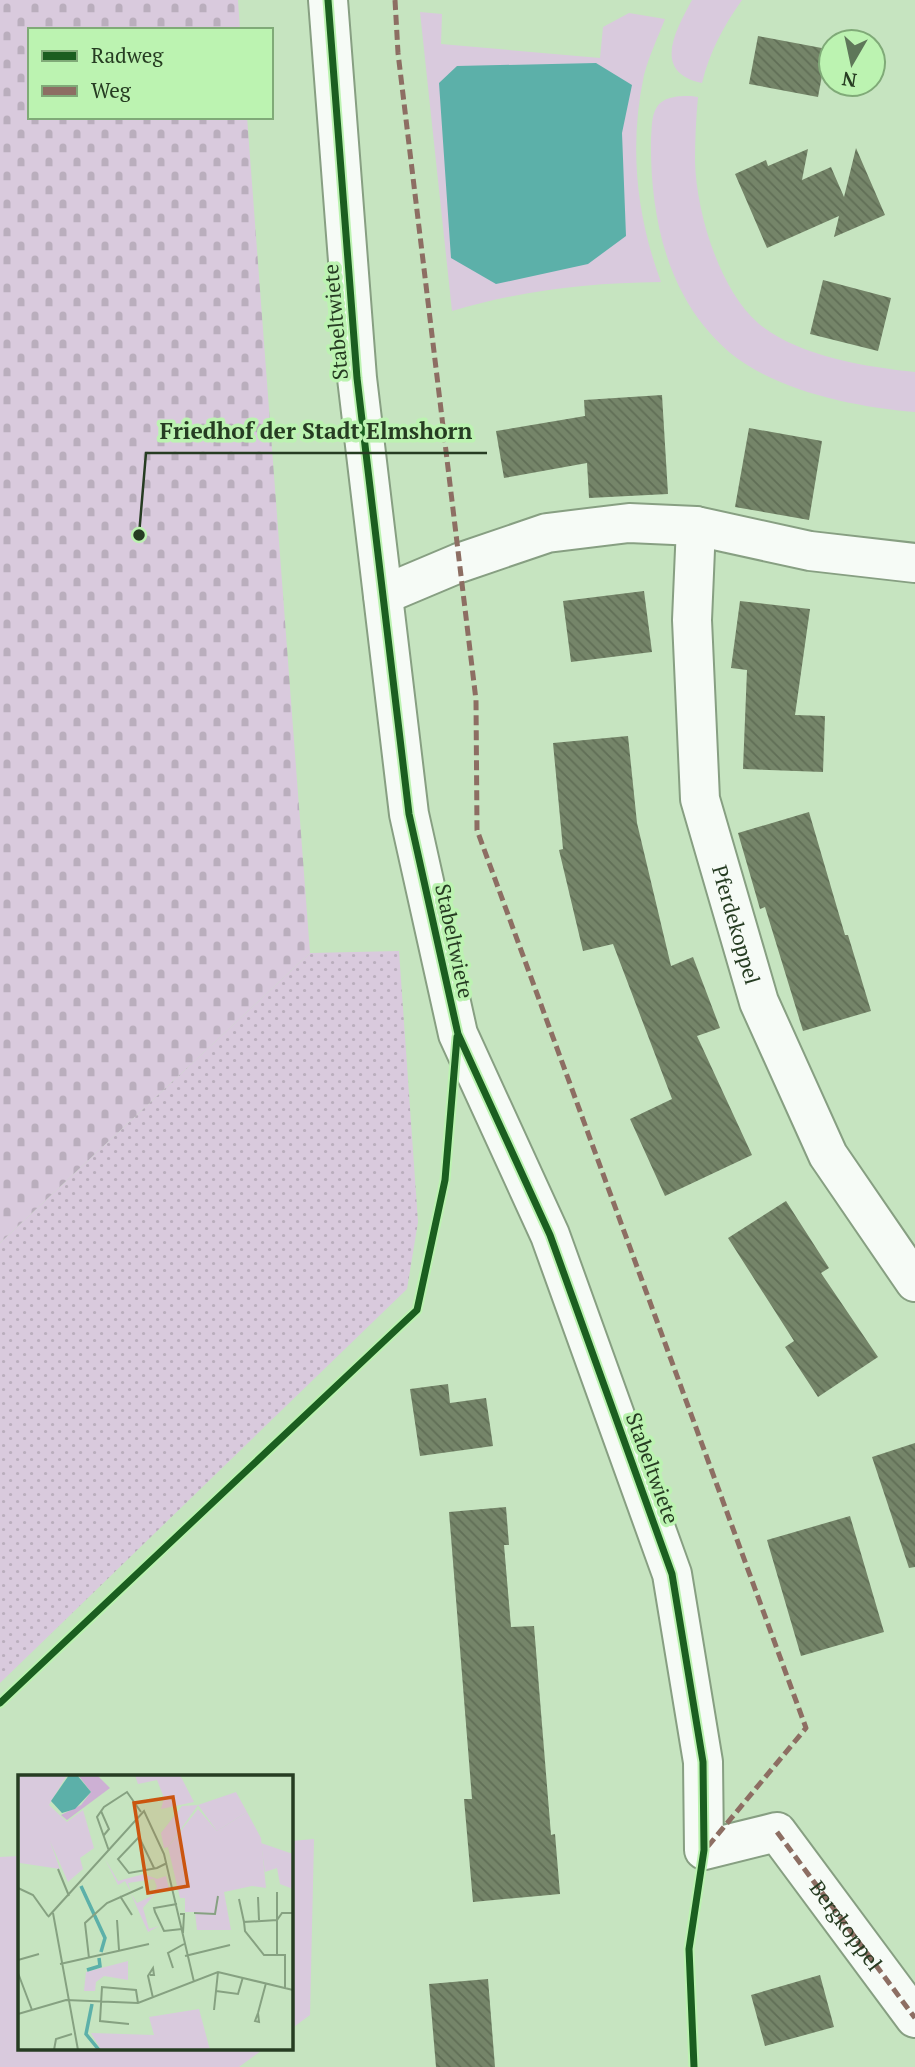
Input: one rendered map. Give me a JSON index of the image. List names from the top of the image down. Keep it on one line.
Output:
{"streets":{"street":["Stabeltwiete","Pferdekoppel","Bergkoppel"]},"crossings":[["Stabeltwiete","Bergkoppel"]],"places":["Friedhof der Stadt Elmshorn"],"legend":["Radweg","Weg"],"north":"bottom"}
